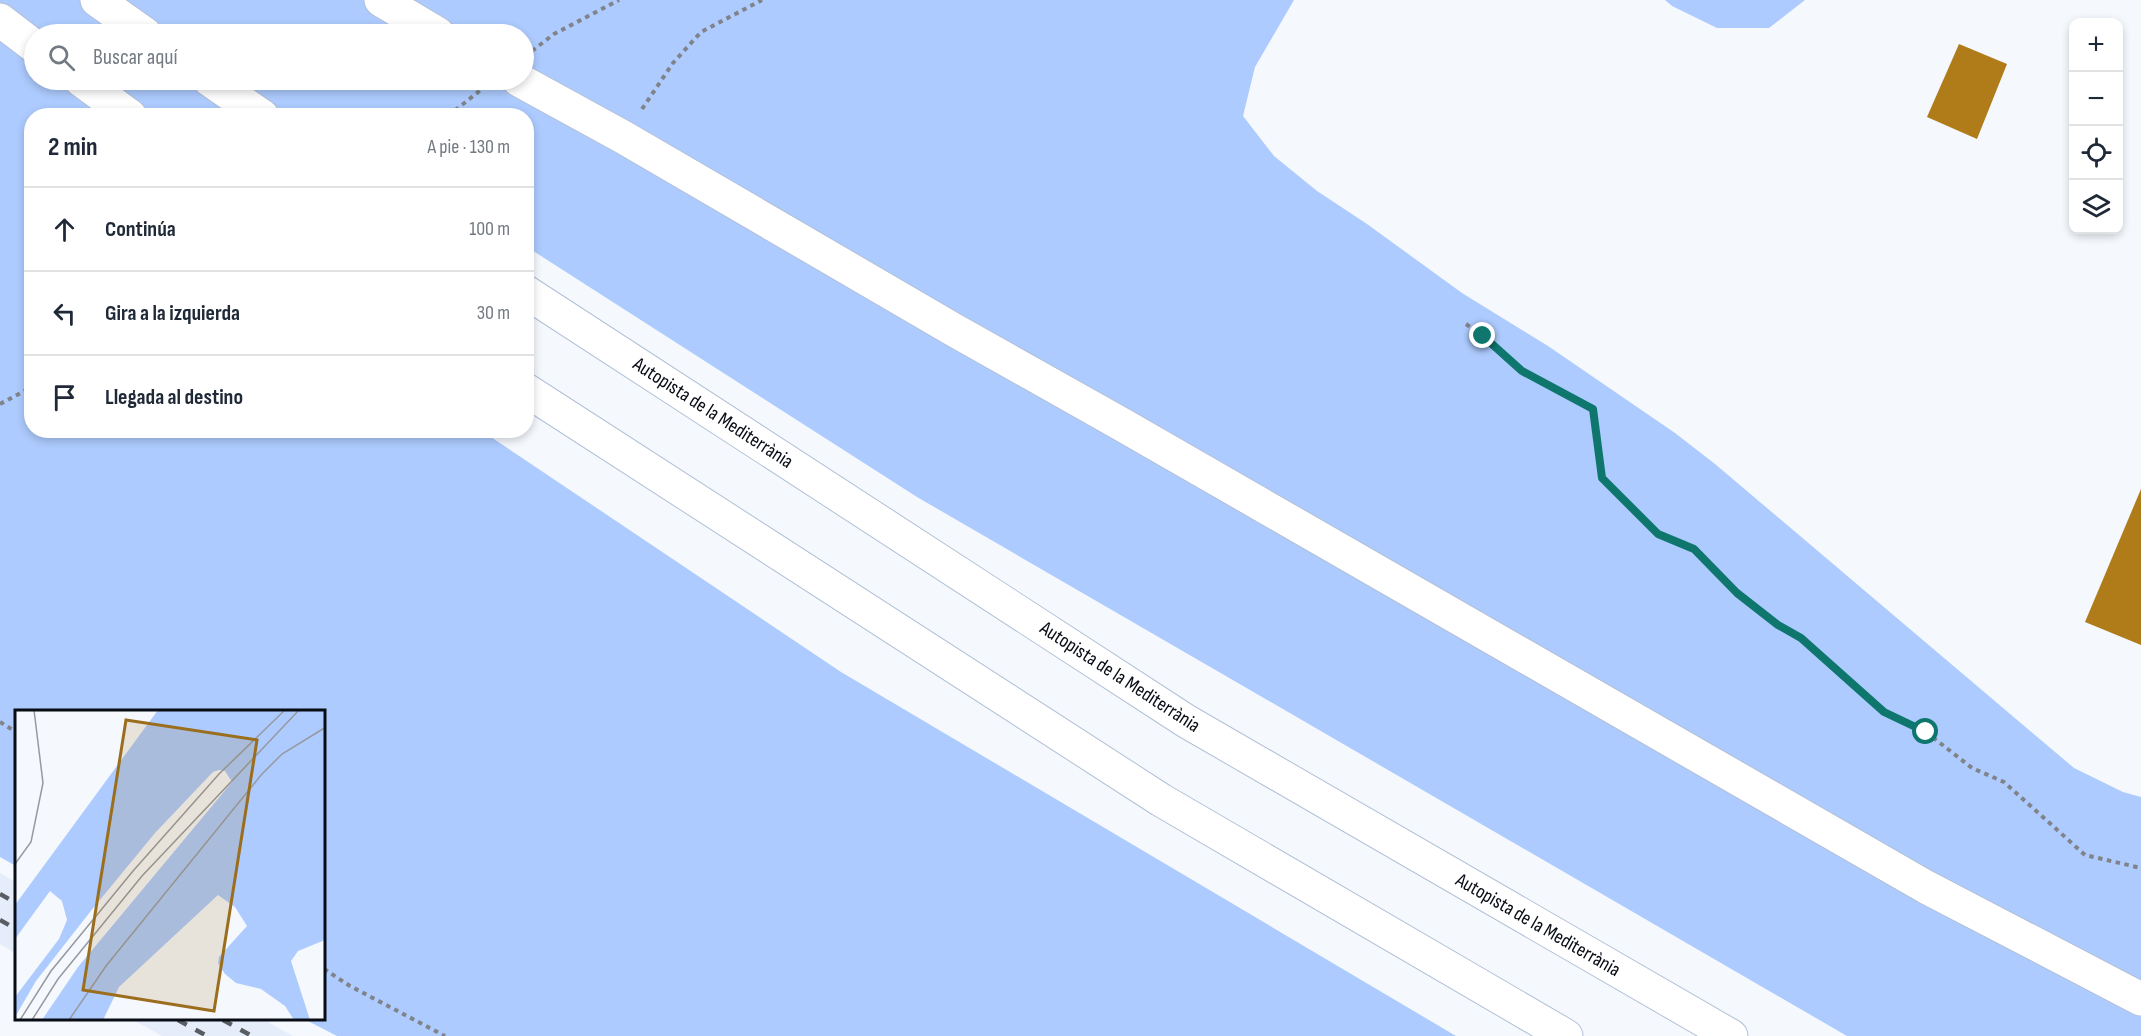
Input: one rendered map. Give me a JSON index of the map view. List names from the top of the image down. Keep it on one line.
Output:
{"streets":{"main road":["Autopista de la Mediterrània"]},"page":{"map_buttons":["+","−"],"search":"Buscar aquí","heading":["2 min","A pie · 130 m"],"list":[["Continúa","100 m"],["Gira a la izquierda","30 m"],"Llegada al destino"]}}
